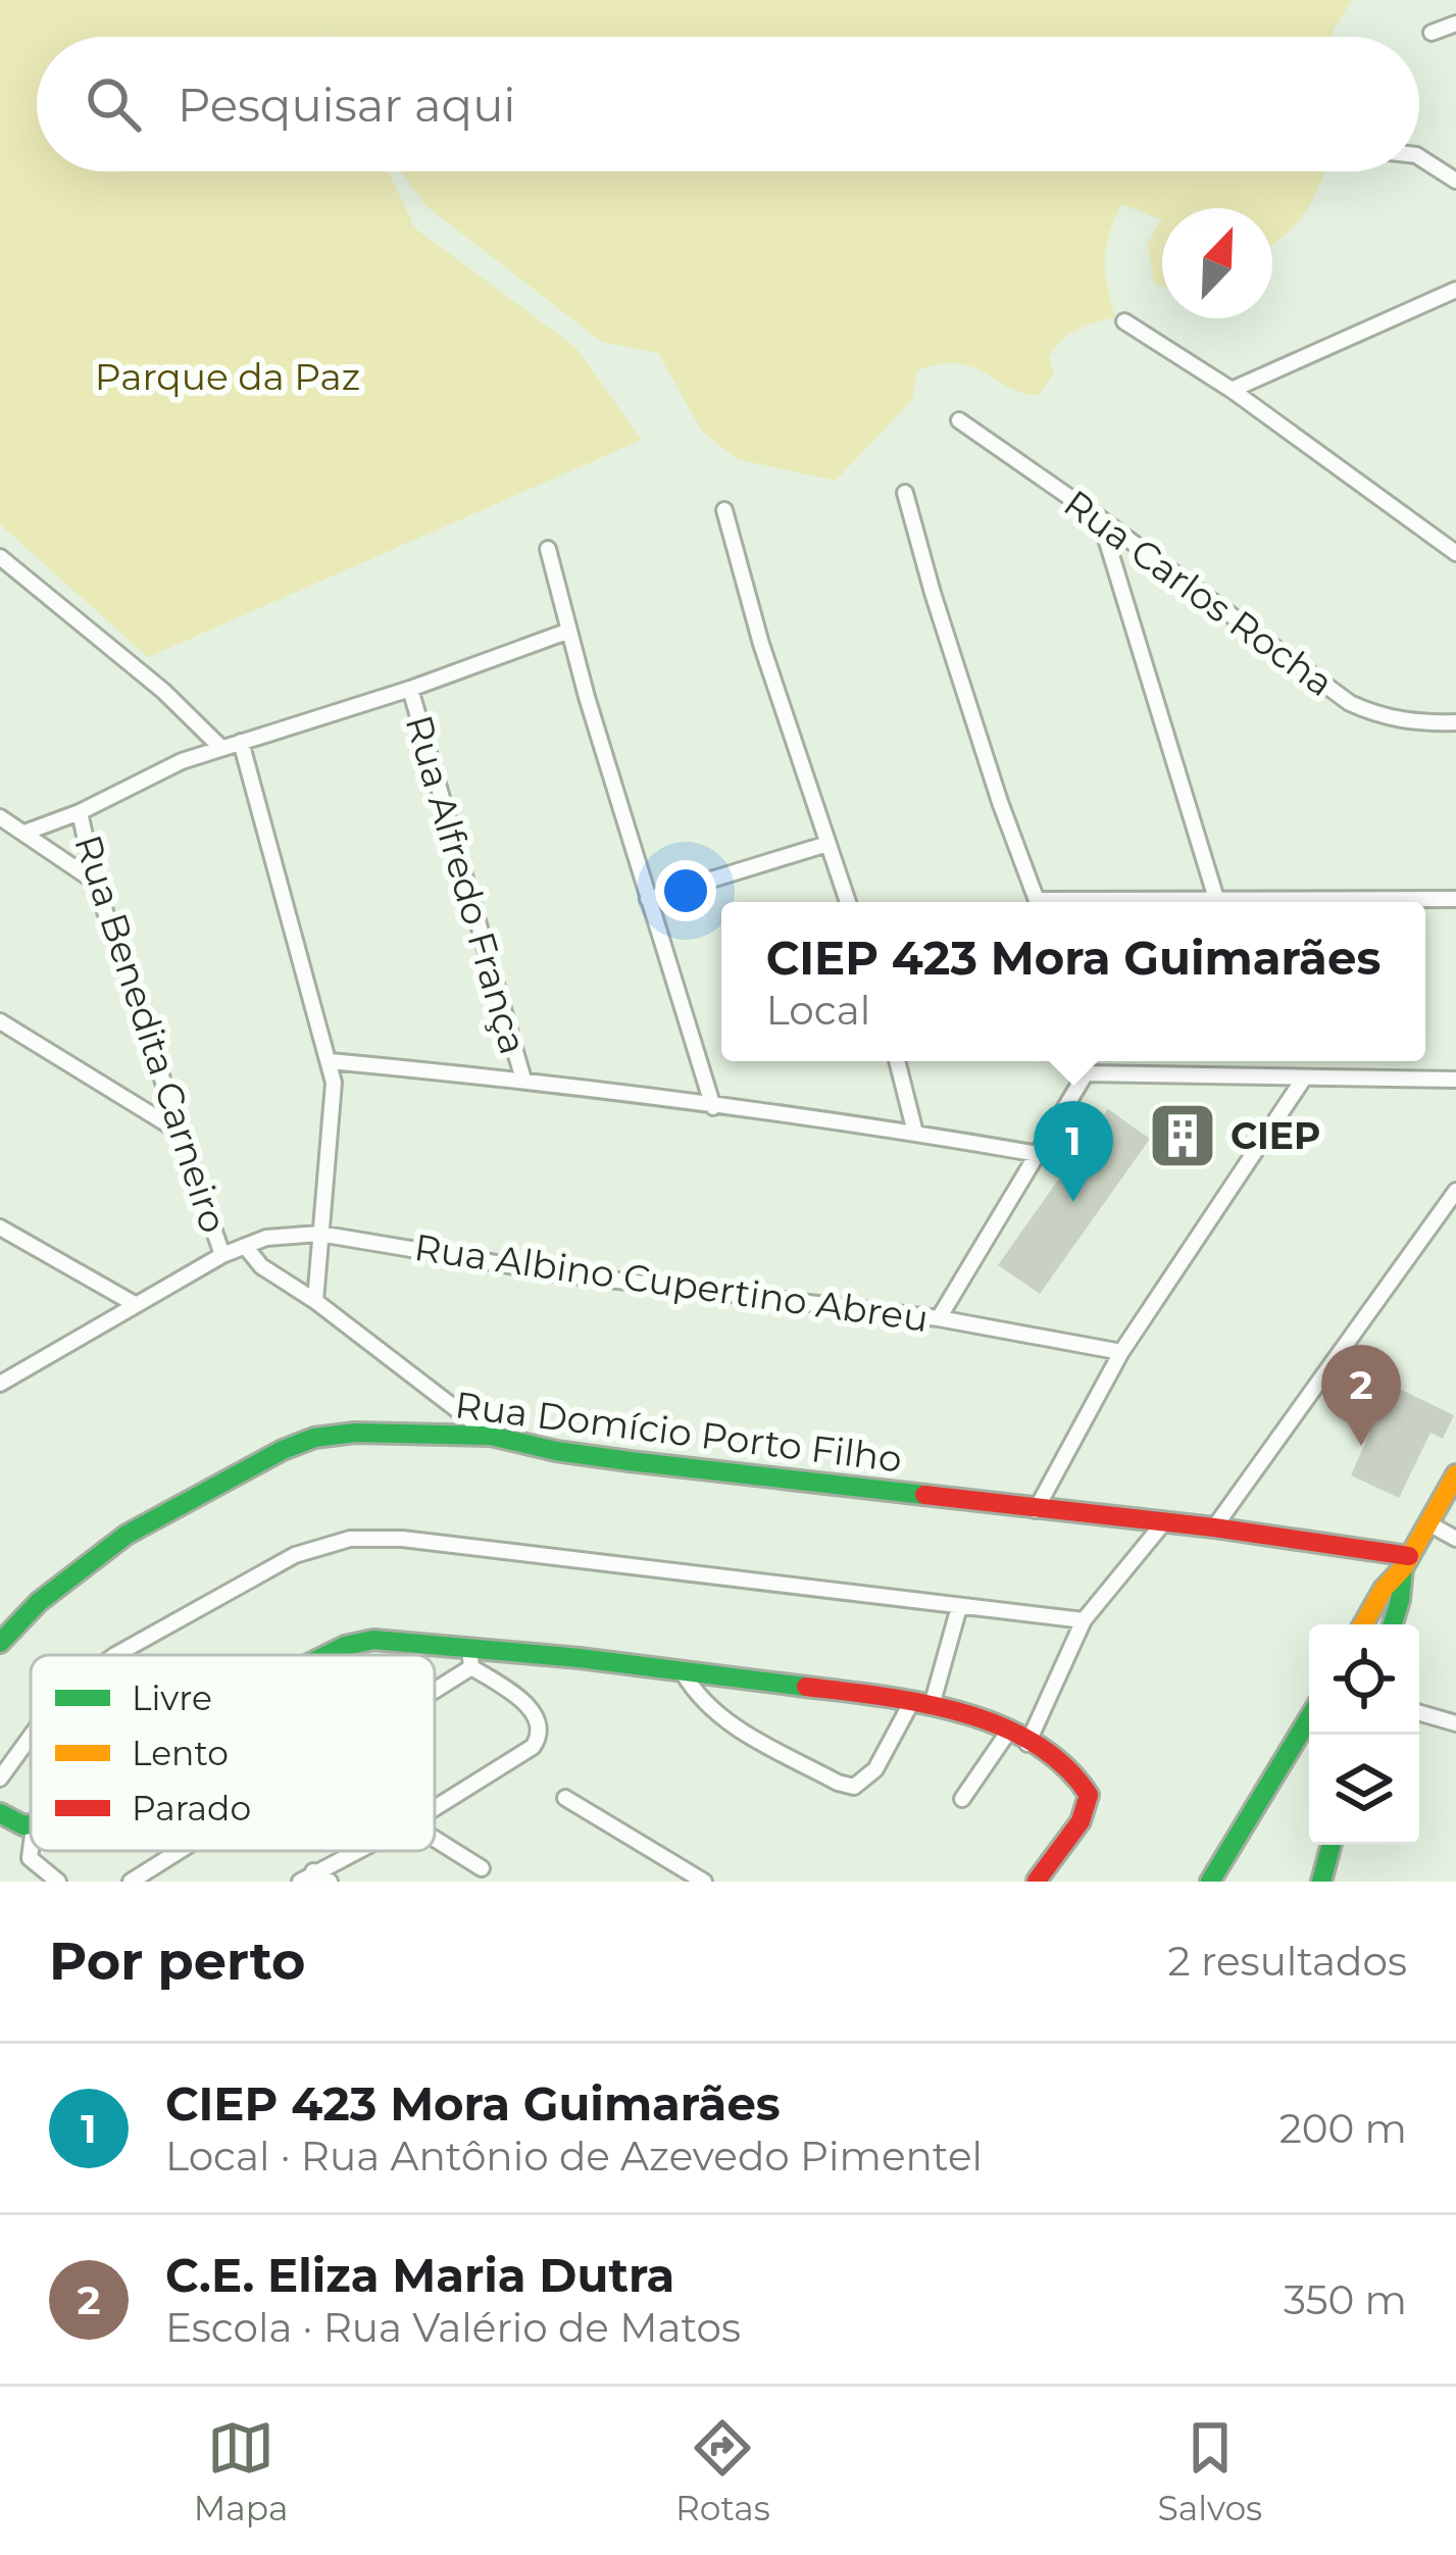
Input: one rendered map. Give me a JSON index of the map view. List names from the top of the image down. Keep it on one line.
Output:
{"streets":{"street":["Rua Carlos Rocha","Rua Alfredo França","Rua Benedita Carneiro","Rua Albino Cupertino Abreu","Rua Domício Porto Filho"]},"crossings":[["Rua Benedita Carneiro","Rua Albino Cupertino Abreu"],["Rua Benedita Carneiro","Rua Domício Porto Filho"]],"parks":["Parque da Paz"],"places":{"building":["CIEP"]},"legend":["Livre","Lento","Parado"],"north":"top right","page":{"search":"Pesquisar aqui","popup":["CIEP 423 Mora Guimarães","Local"],"pins":["1","2"],"heading":["Por perto","2 resultados"],"list":[{"mark":"1","name":"CIEP 423 Mora Guimarães","note":"Local · Rua Antônio de Azevedo Pimentel","value":"200 m"},{"mark":"2","name":"C.E. Eliza Maria Dutra","note":"Escola · Rua Valério de Matos","value":"350 m"}],"nav":["Mapa","Rotas","Salvos"]}}
